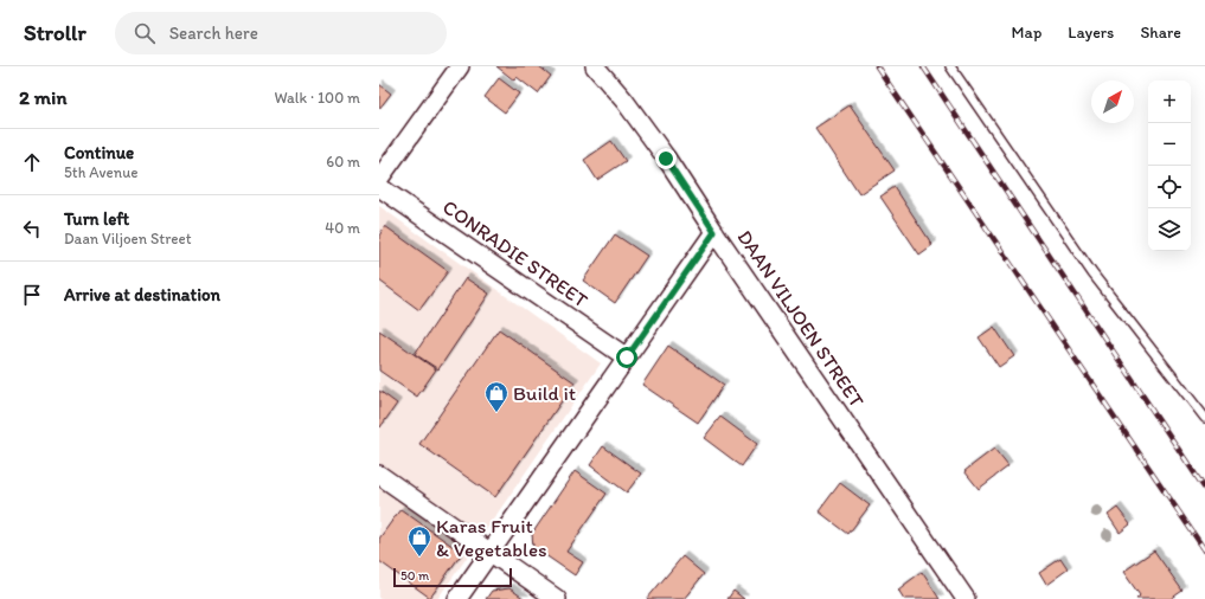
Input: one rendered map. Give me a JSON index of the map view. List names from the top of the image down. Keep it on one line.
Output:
{"streets":{"street":["CONRADIE STREET","DAAN VILJOEN STREET"]},"places":{"shop":["Build it","Karas Fruit & Vegetables"]},"scale_bar":"50 m","north":"top right","page":{"header":"Strollr","search":"Search here","nav":["Map","Layers","Share"],"heading":["2 min","Walk · 100 m"],"map_buttons":["+","−"],"list":[["Continue","5th Avenue","60 m"],["Turn left","Daan Viljoen Street","40 m"],"Arrive at destination"],"scale":"50 m"}}
